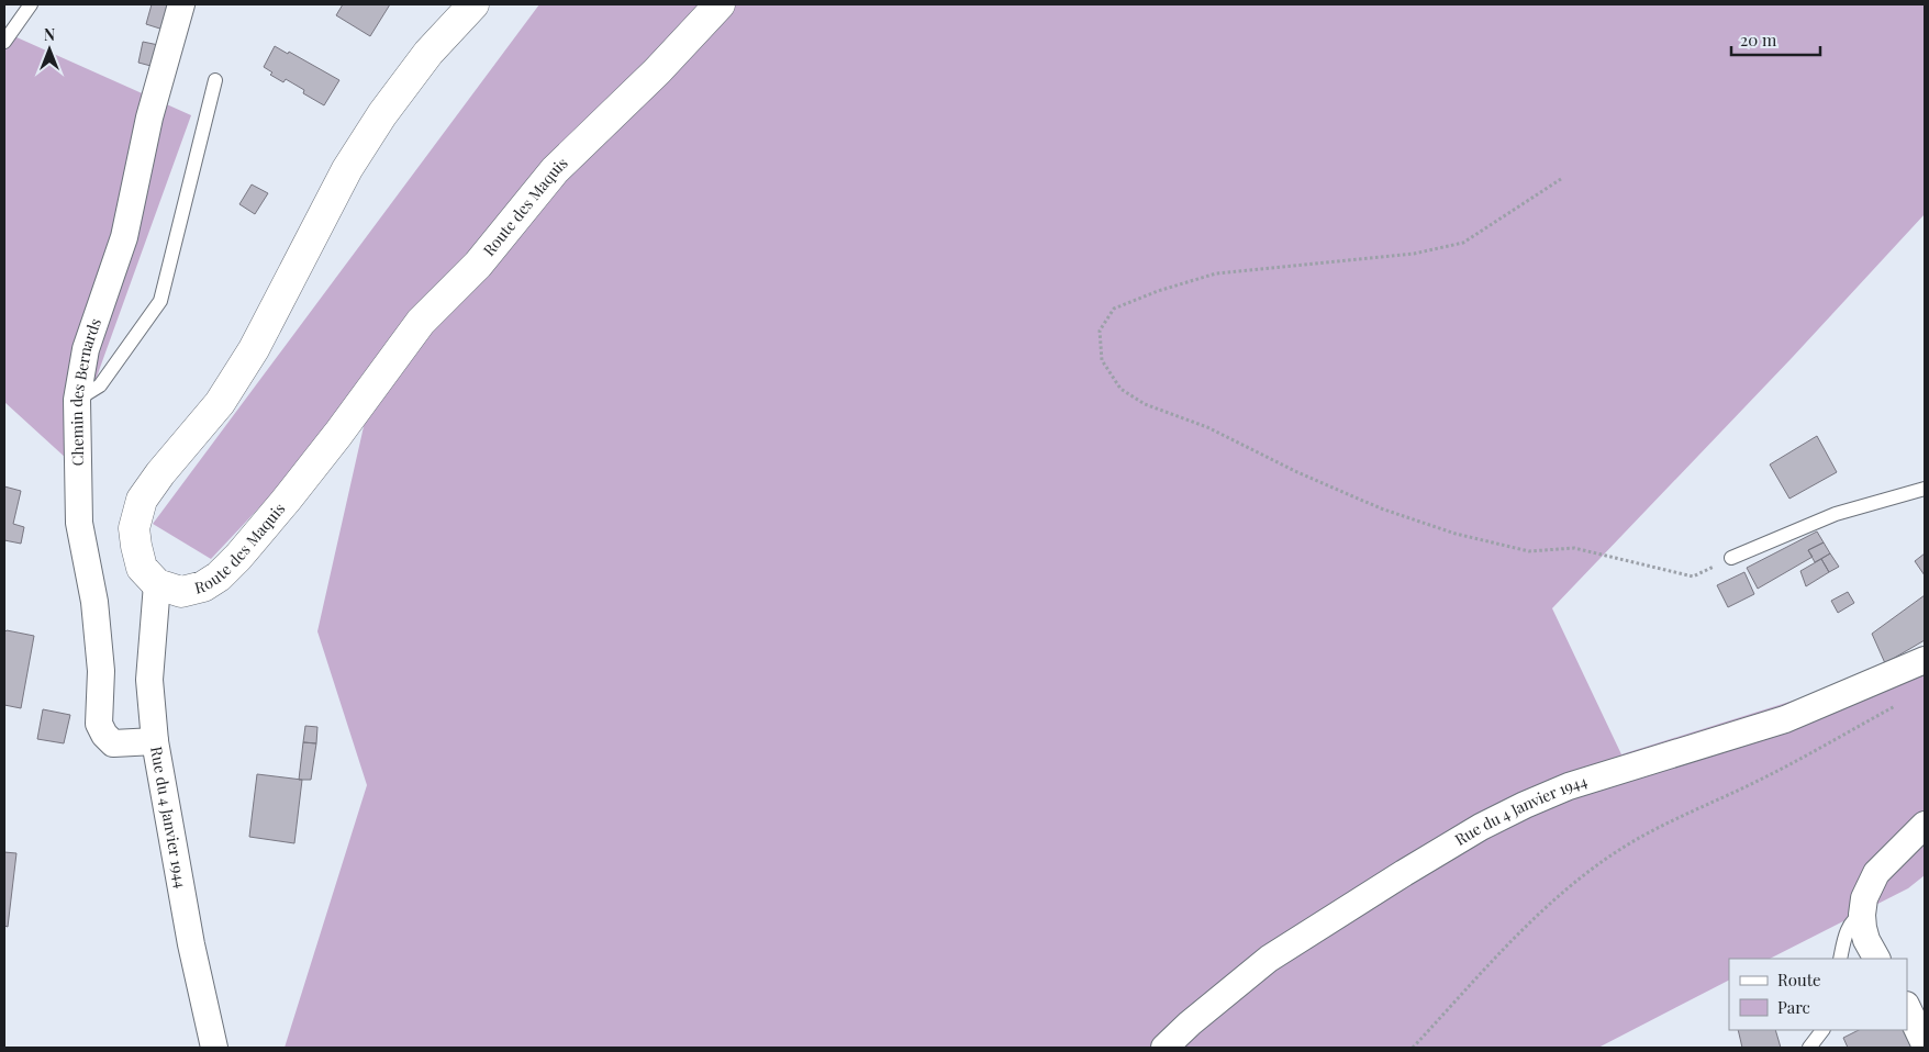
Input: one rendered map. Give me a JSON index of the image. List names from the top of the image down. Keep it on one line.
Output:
{"streets":{"street":["Route des Maquis","Chemin des Bernards","Rue du 4 Janvier 1944"]},"crossings":[["Route des Maquis","Rue du 4 Janvier 1944"],["Chemin des Bernards","Rue du 4 Janvier 1944"]],"legend":["Route","Parc"],"scale_bar":"20 m","north":"top"}
